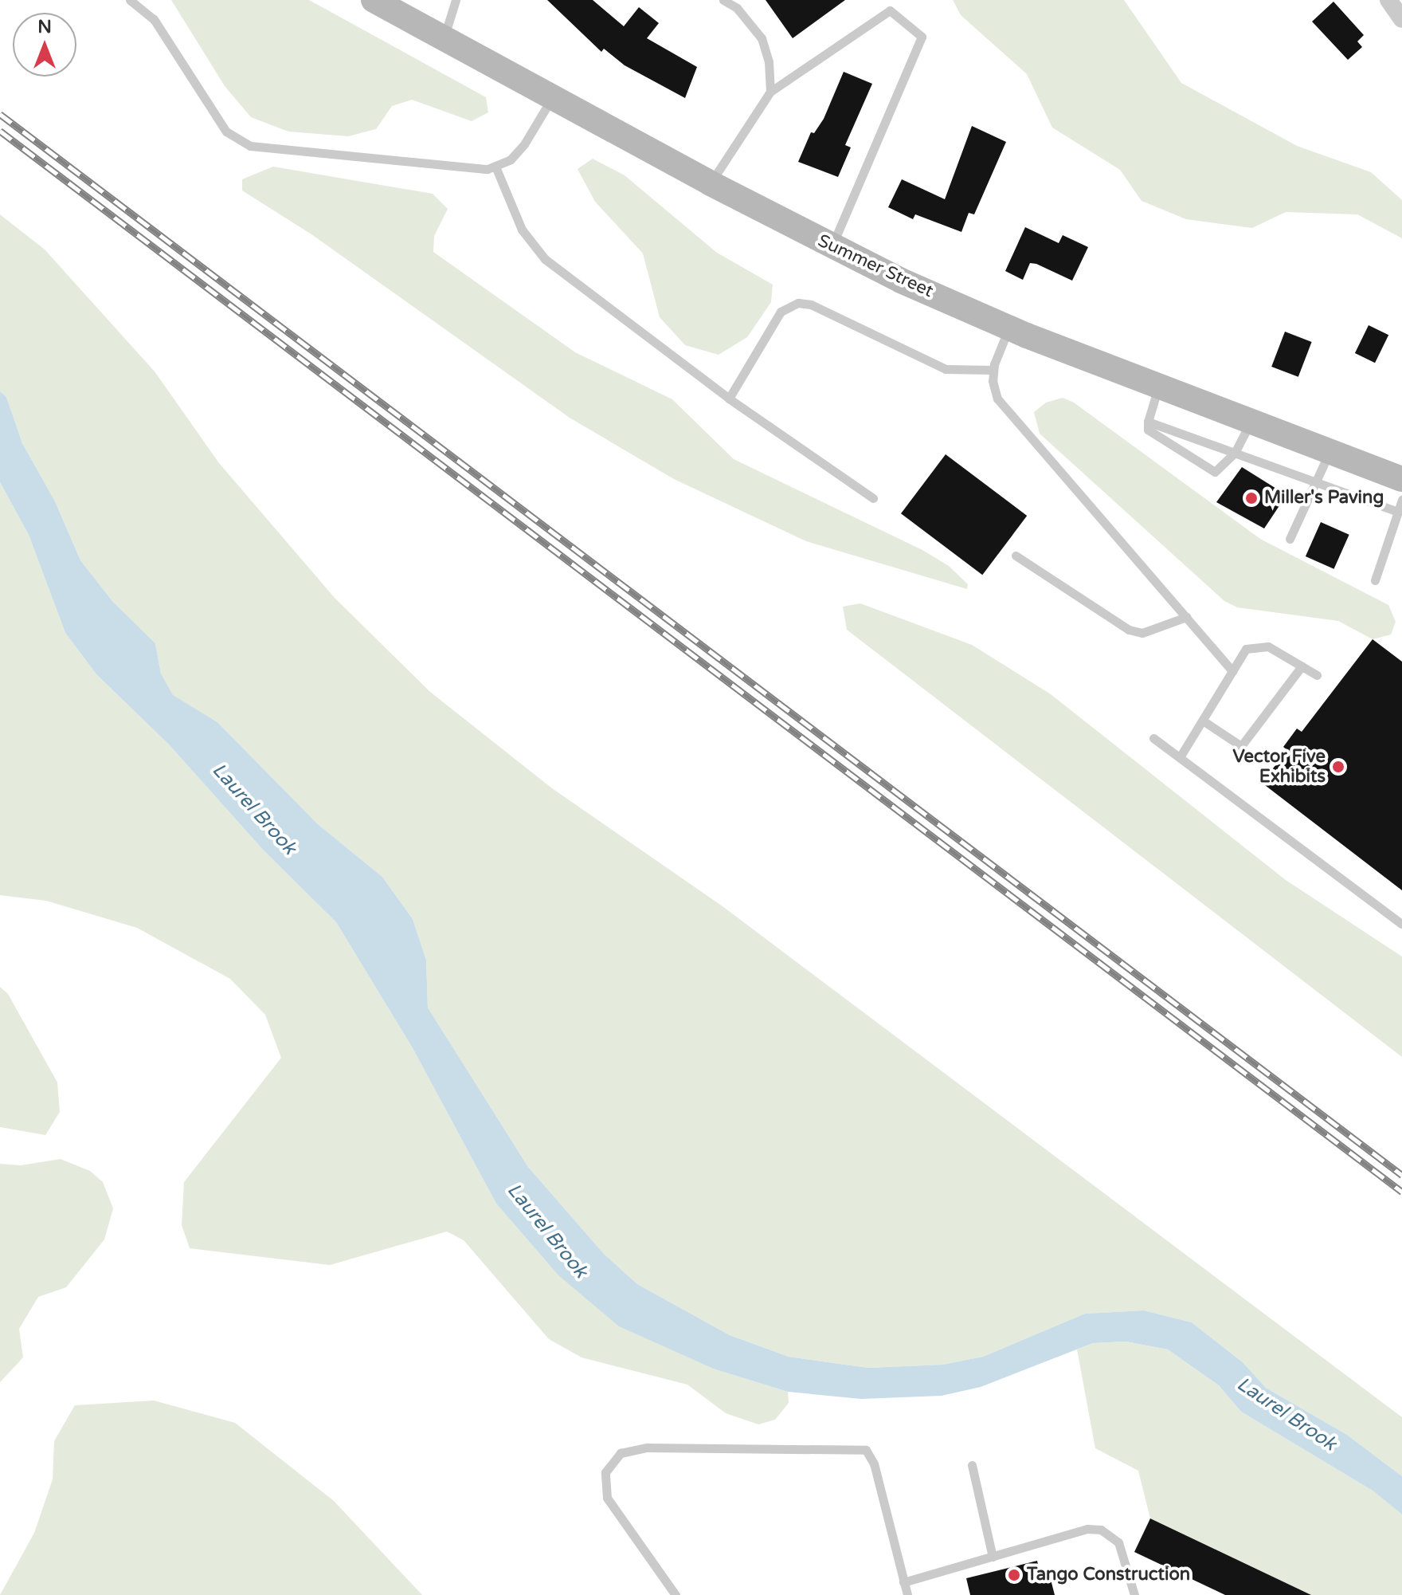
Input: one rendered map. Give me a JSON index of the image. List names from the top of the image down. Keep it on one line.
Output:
{"streets":{"main road":["Summer Street"]},"water":["Laurel Brook"],"places":["Miller's Paving","Vector Five Exhibits","Tango Construction"],"north":"top"}
